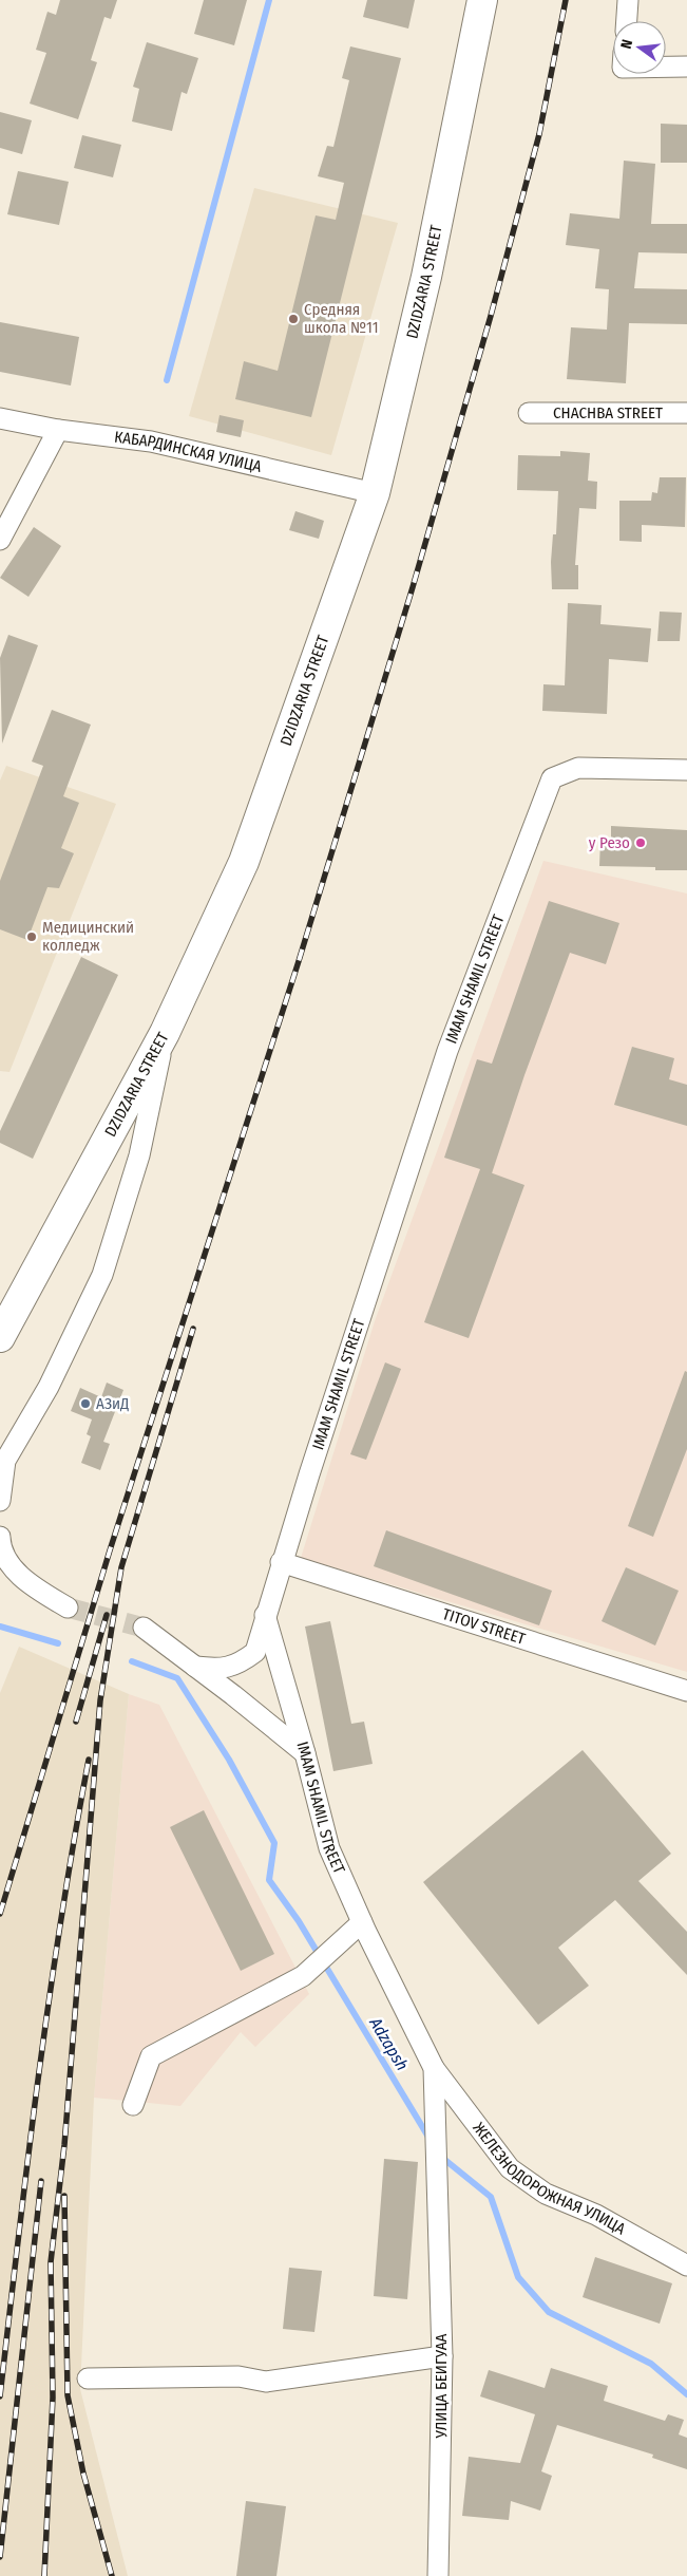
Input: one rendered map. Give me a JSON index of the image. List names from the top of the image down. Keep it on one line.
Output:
{"streets":{"highway":["DZIDZARIA STREET"],"street":["CHACHBA STREET","КАБАРДИНСКАЯ УЛИЦА","IMAM SHAMIL STREET","TITOV STREET","ЖЕЛЕЗНОДОРОЖНАЯ УЛИЦА","УЛИЦА БЕИГУАА"]},"crossings":[["DZIDZARIA STREET","КАБАРДИНСКАЯ УЛИЦА"],["IMAM SHAMIL STREET","TITOV STREET"],["IMAM SHAMIL STREET","ЖЕЛЕЗНОДОРОЖНАЯ УЛИЦА"],["IMAM SHAMIL STREET","УЛИЦА БЕИГУАА"]],"water":["Adzapsh"],"places":["Средняя школа №11","у Резо","Медицинский колледж","АЗиД"],"north":"left"}
